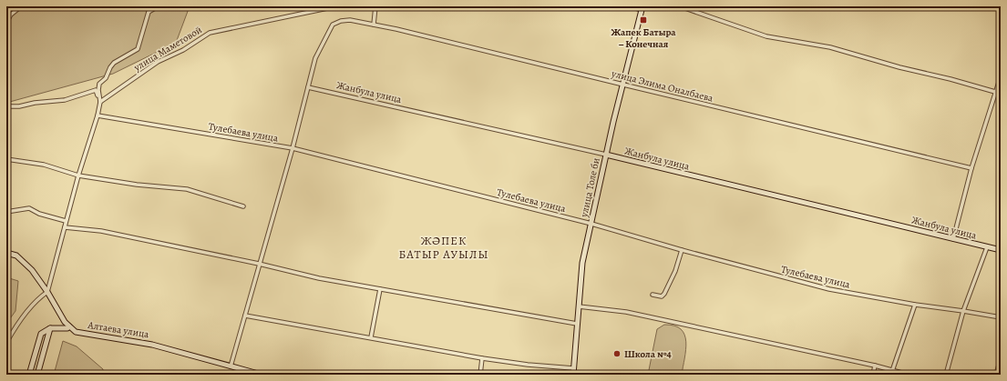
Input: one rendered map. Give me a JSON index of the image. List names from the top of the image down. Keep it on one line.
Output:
{"streets":{"street":["улица Маметовой","улица Элима Оналбаева","Жанбула улица","Тулебаева улица","улица Толе би","Алтаева улица"]},"crossings":[["улица Элима Оналбаева","Жанбула улица"],["улица Элима Оналбаева","улица Толе би"],["Жанбула улица","улица Толе би"],["Тулебаева улица","улица Толе би"]],"districts":["ЖӘПЕК БАТЫР АУЫЛЫ"],"places":{"transit":["Жапек Батыра – Конечная"],"other":["Школа №4"]}}
